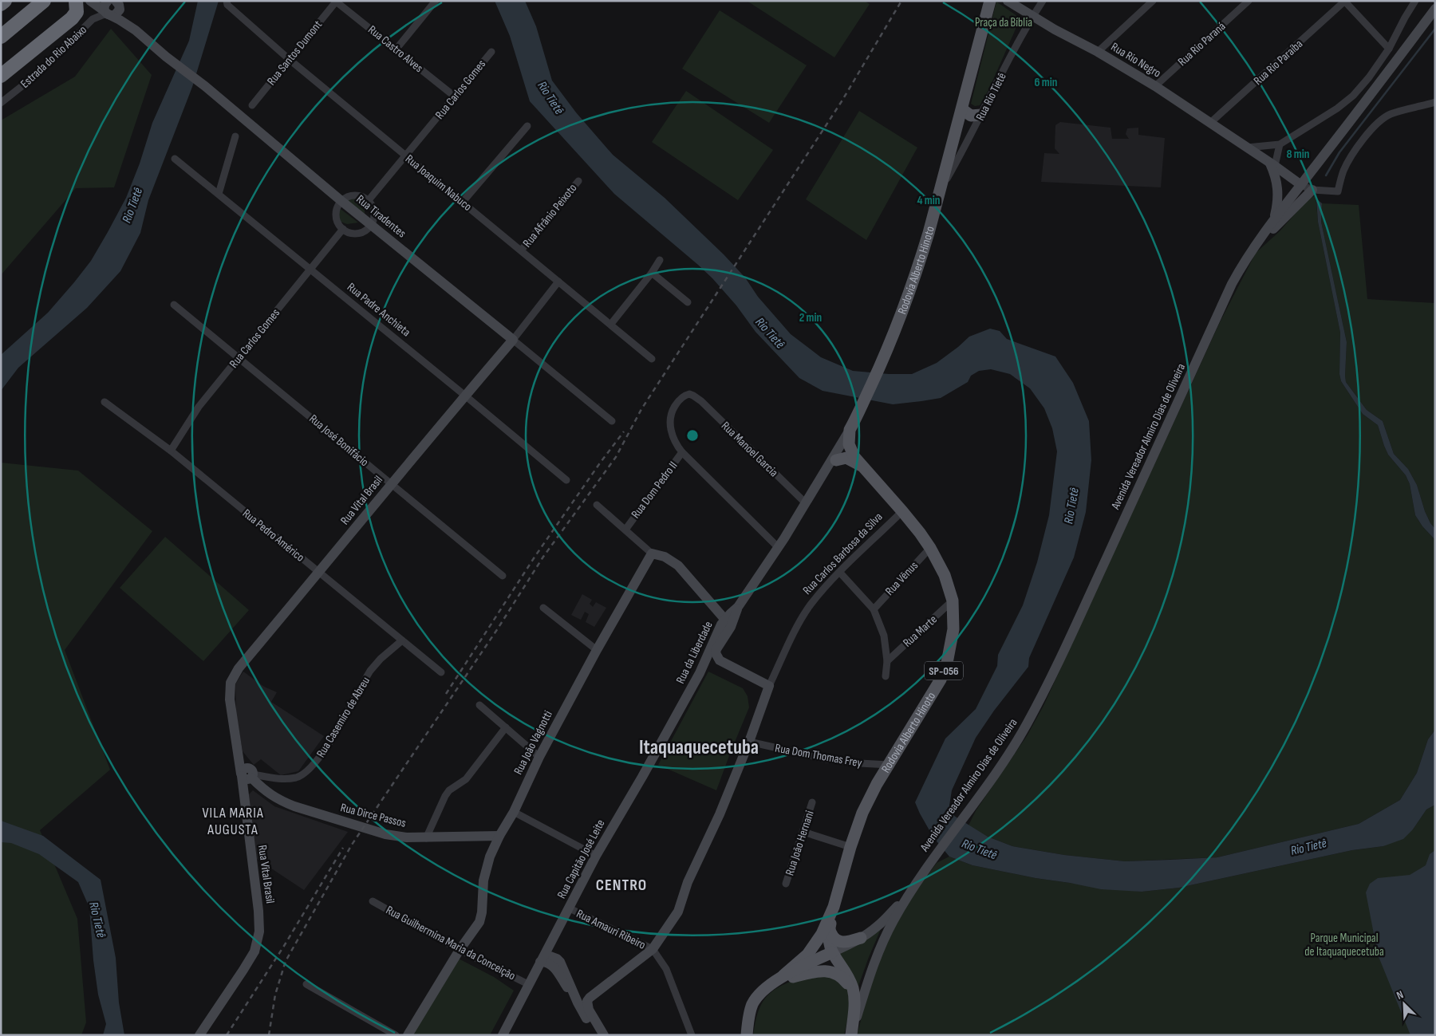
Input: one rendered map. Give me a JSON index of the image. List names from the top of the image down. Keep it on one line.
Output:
{"streets":{"main road":["Rua Rio Negro","Rua Tiradentes","Rodovia Alberto Hinoto","Avenida Vereador Almiro Dias de Oliveira","Rua Vital Brasil","Rua Carlos Barbosa da Silva","Rua da Liberdade","SP-056","Rua João Vagnotti","Rua Dirce Passos","Rua Capitão José Leite"],"street":["Rua Rio Paraná","Rua Castro Alves","Rua Santos Dumont","Estrada do Rio Abaixo","Rua Rio Paraíba","Rua Carlos Gomes","Rua Rio Tietê","Rua Joaquim Nabuco","Rua Afrânio Peixoto","Rua Padre Anchieta","Rua José Bonifácio","Rua Manoel Garcia","Rua Dom Pedro II","Rua Pedro Américo","Rua Vênus","Rua Marte","Rua Casemiro de Abreu","Rua Dom Thomas Frey","Rua João Hernani","Rua Amauri Ribeiro","Rua Guilhermina Maria da Conceição"]},"crossings":[["Rua Rio Paraná","Rua Rio Negro"],["Rua Castro Alves","Rua Santos Dumont"],["Rua Castro Alves","Rua Carlos Gomes"],["Rua Santos Dumont","Rua Joaquim Nabuco"],["Estrada do Rio Abaixo","Rua Tiradentes"],["Rua Rio Negro","Rua Rio Paraíba"],["Rua Rio Negro","Rua Rio Tietê"],["Rua Rio Negro","Avenida Vereador Almiro Dias de Oliveira"],["Rua Carlos Gomes","Rua Joaquim Nabuco"],["Rua Carlos Gomes","Rua Padre Anchieta"],["Rua Carlos Gomes","Rua José Bonifácio"],["Rua Carlos Gomes","Rua Pedro Américo"],["Rua Rio Tietê","Rodovia Alberto Hinoto"],["Rua Joaquim Nabuco","Rua Afrânio Peixoto"],["Rua Joaquim Nabuco","Rua Vital Brasil"],["Rua Tiradentes","Rua Vital Brasil"],["Rodovia Alberto Hinoto","Avenida Vereador Almiro Dias de Oliveira"],["Rodovia Alberto Hinoto","Rua Carlos Barbosa da Silva"],["Rodovia Alberto Hinoto","Rua Vênus"],["Rodovia Alberto Hinoto","Rua Marte"],["Rodovia Alberto Hinoto","Rua da Liberdade"],["Rodovia Alberto Hinoto","SP-056"],["Rodovia Alberto Hinoto","Rua Dom Thomas Frey"],["Rua Padre Anchieta","Rua Vital Brasil"],["Rua José Bonifácio","Rua Vital Brasil"],["Rua Manoel Garcia","Rua Dom Pedro II"],["Rua Manoel Garcia","Rua da Liberdade"],["Rua Vital Brasil","Rua Pedro Américo"],["Rua Vital Brasil","Rua Casemiro de Abreu"],["Rua Vital Brasil","Rua Dirce Passos"],["Rua Pedro Américo","Rua Casemiro de Abreu"],["Rua Carlos Barbosa da Silva","Rua Dom Thomas Frey"],["Rua Carlos Barbosa da Silva","Rua Amauri Ribeiro"],["Rua da Liberdade","Rua Capitão José Leite"],["Rua Casemiro de Abreu","Rua Dirce Passos"],["Rua João Vagnotti","Rua Dirce Passos"],["Rua João Vagnotti","Rua Guilhermina Maria da Conceição"],["Rua Capitão José Leite","Rua Amauri Ribeiro"]],"districts":["Itaquaquecetuba","VILA MARIA AUGUSTA","CENTRO"],"water":["Rio Tietê"],"parks":["Praça da Bíblia","Parque Municipal de Itaquaquecetuba"],"north":"top left","rings":["6 min","8 min","4 min","2 min"]}
